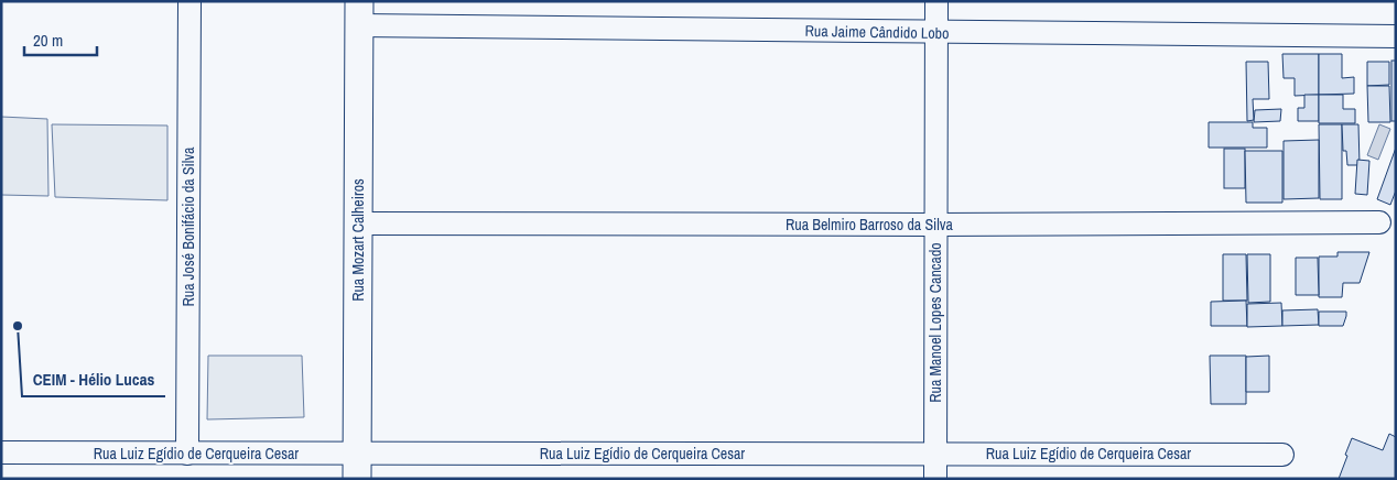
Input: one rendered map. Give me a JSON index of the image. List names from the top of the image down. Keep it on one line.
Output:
{"streets":{"street":["Rua Jaime Cândido Lobo","Rua Belmiro Barroso da Silva","Rua José Bonifácio da Silva","Rua Mozart Calheiros","Rua Manoel Lopes Cancado","Rua Luiz Egídio de Cerqueira Cesar"]},"crossings":[["Rua Jaime Cândido Lobo","Rua Mozart Calheiros"],["Rua Jaime Cândido Lobo","Rua Manoel Lopes Cancado"],["Rua Belmiro Barroso da Silva","Rua Mozart Calheiros"],["Rua Belmiro Barroso da Silva","Rua Manoel Lopes Cancado"],["Rua José Bonifácio da Silva","Rua Luiz Egídio de Cerqueira Cesar"],["Rua Mozart Calheiros","Rua Luiz Egídio de Cerqueira Cesar"],["Rua Manoel Lopes Cancado","Rua Luiz Egídio de Cerqueira Cesar"]],"places":["CEIM - Hélio Lucas"],"scale_bar":"20 m"}
